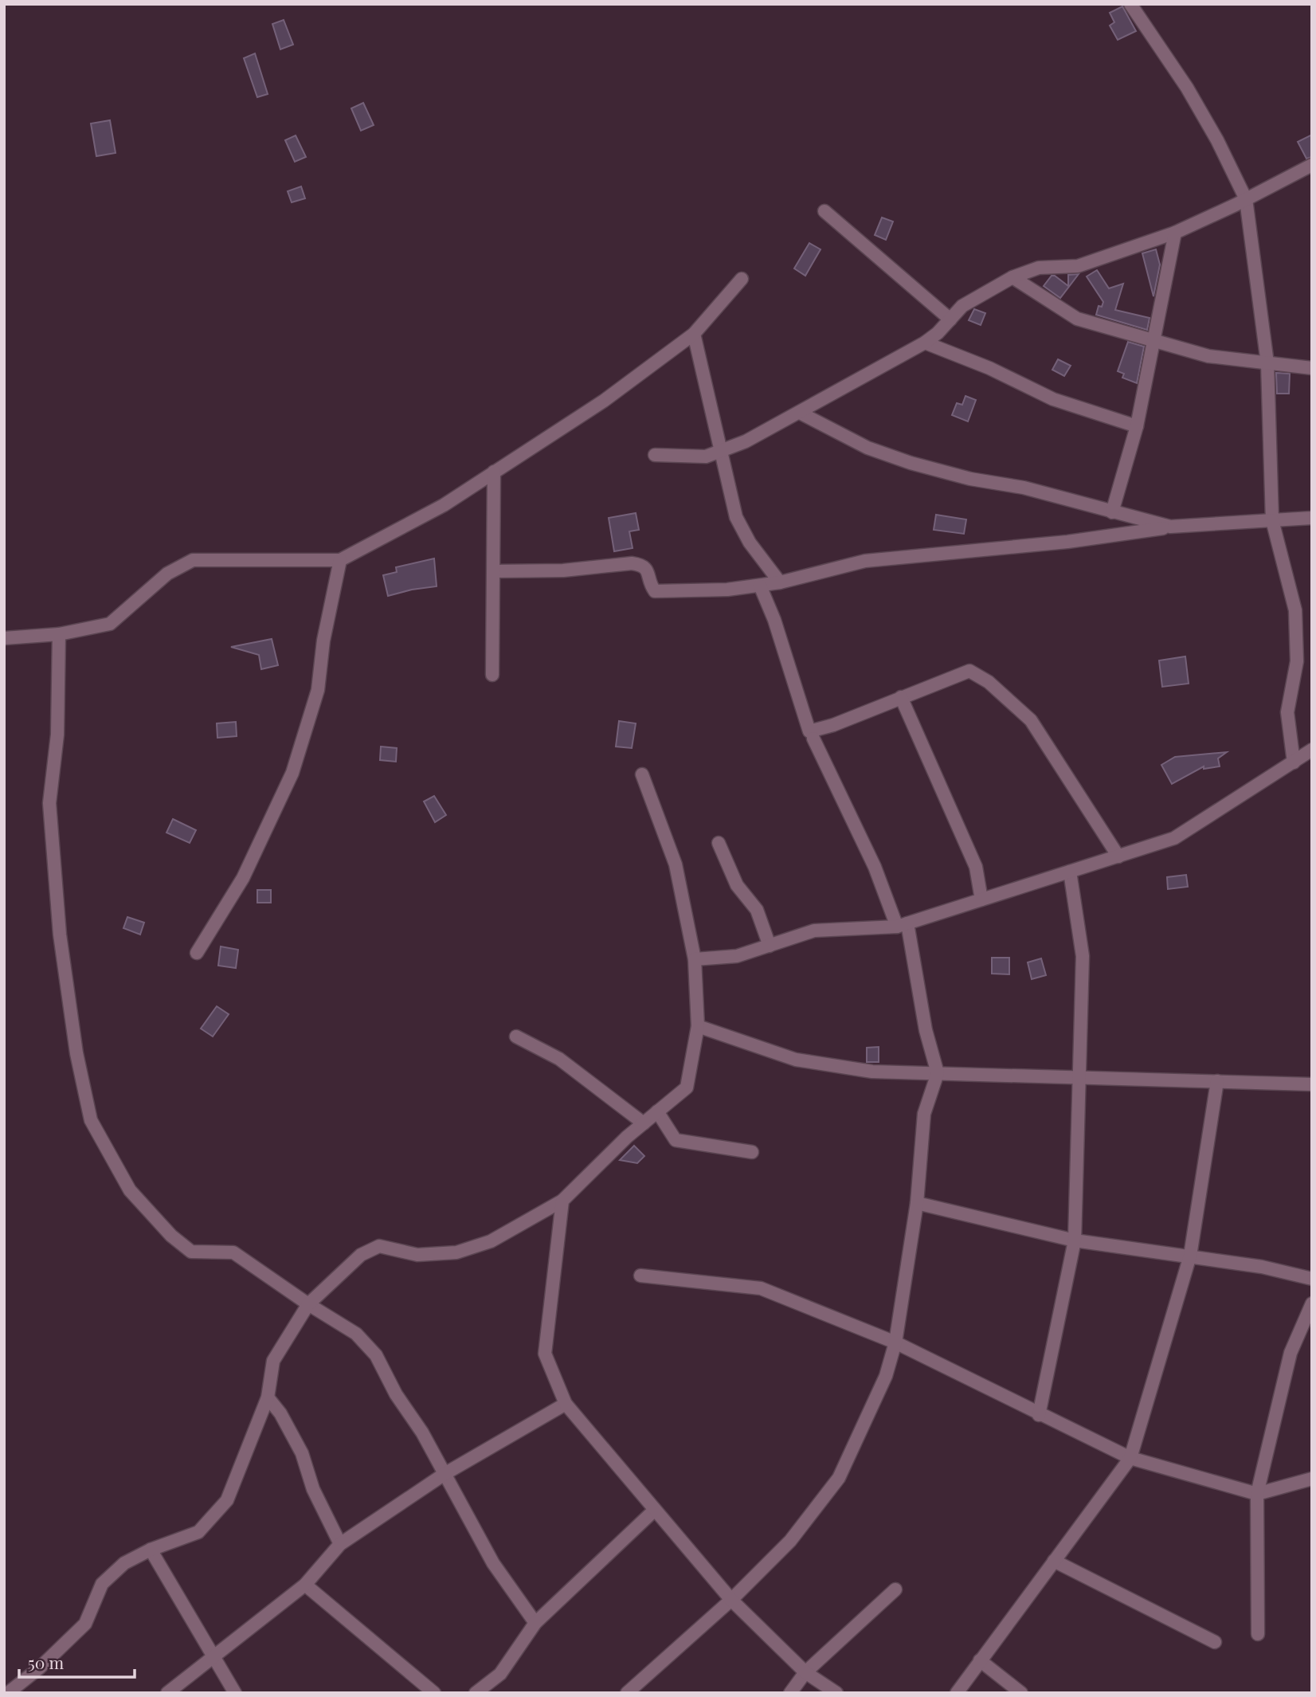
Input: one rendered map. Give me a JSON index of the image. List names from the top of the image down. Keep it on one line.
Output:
{"scale_bar":"50 m"}
